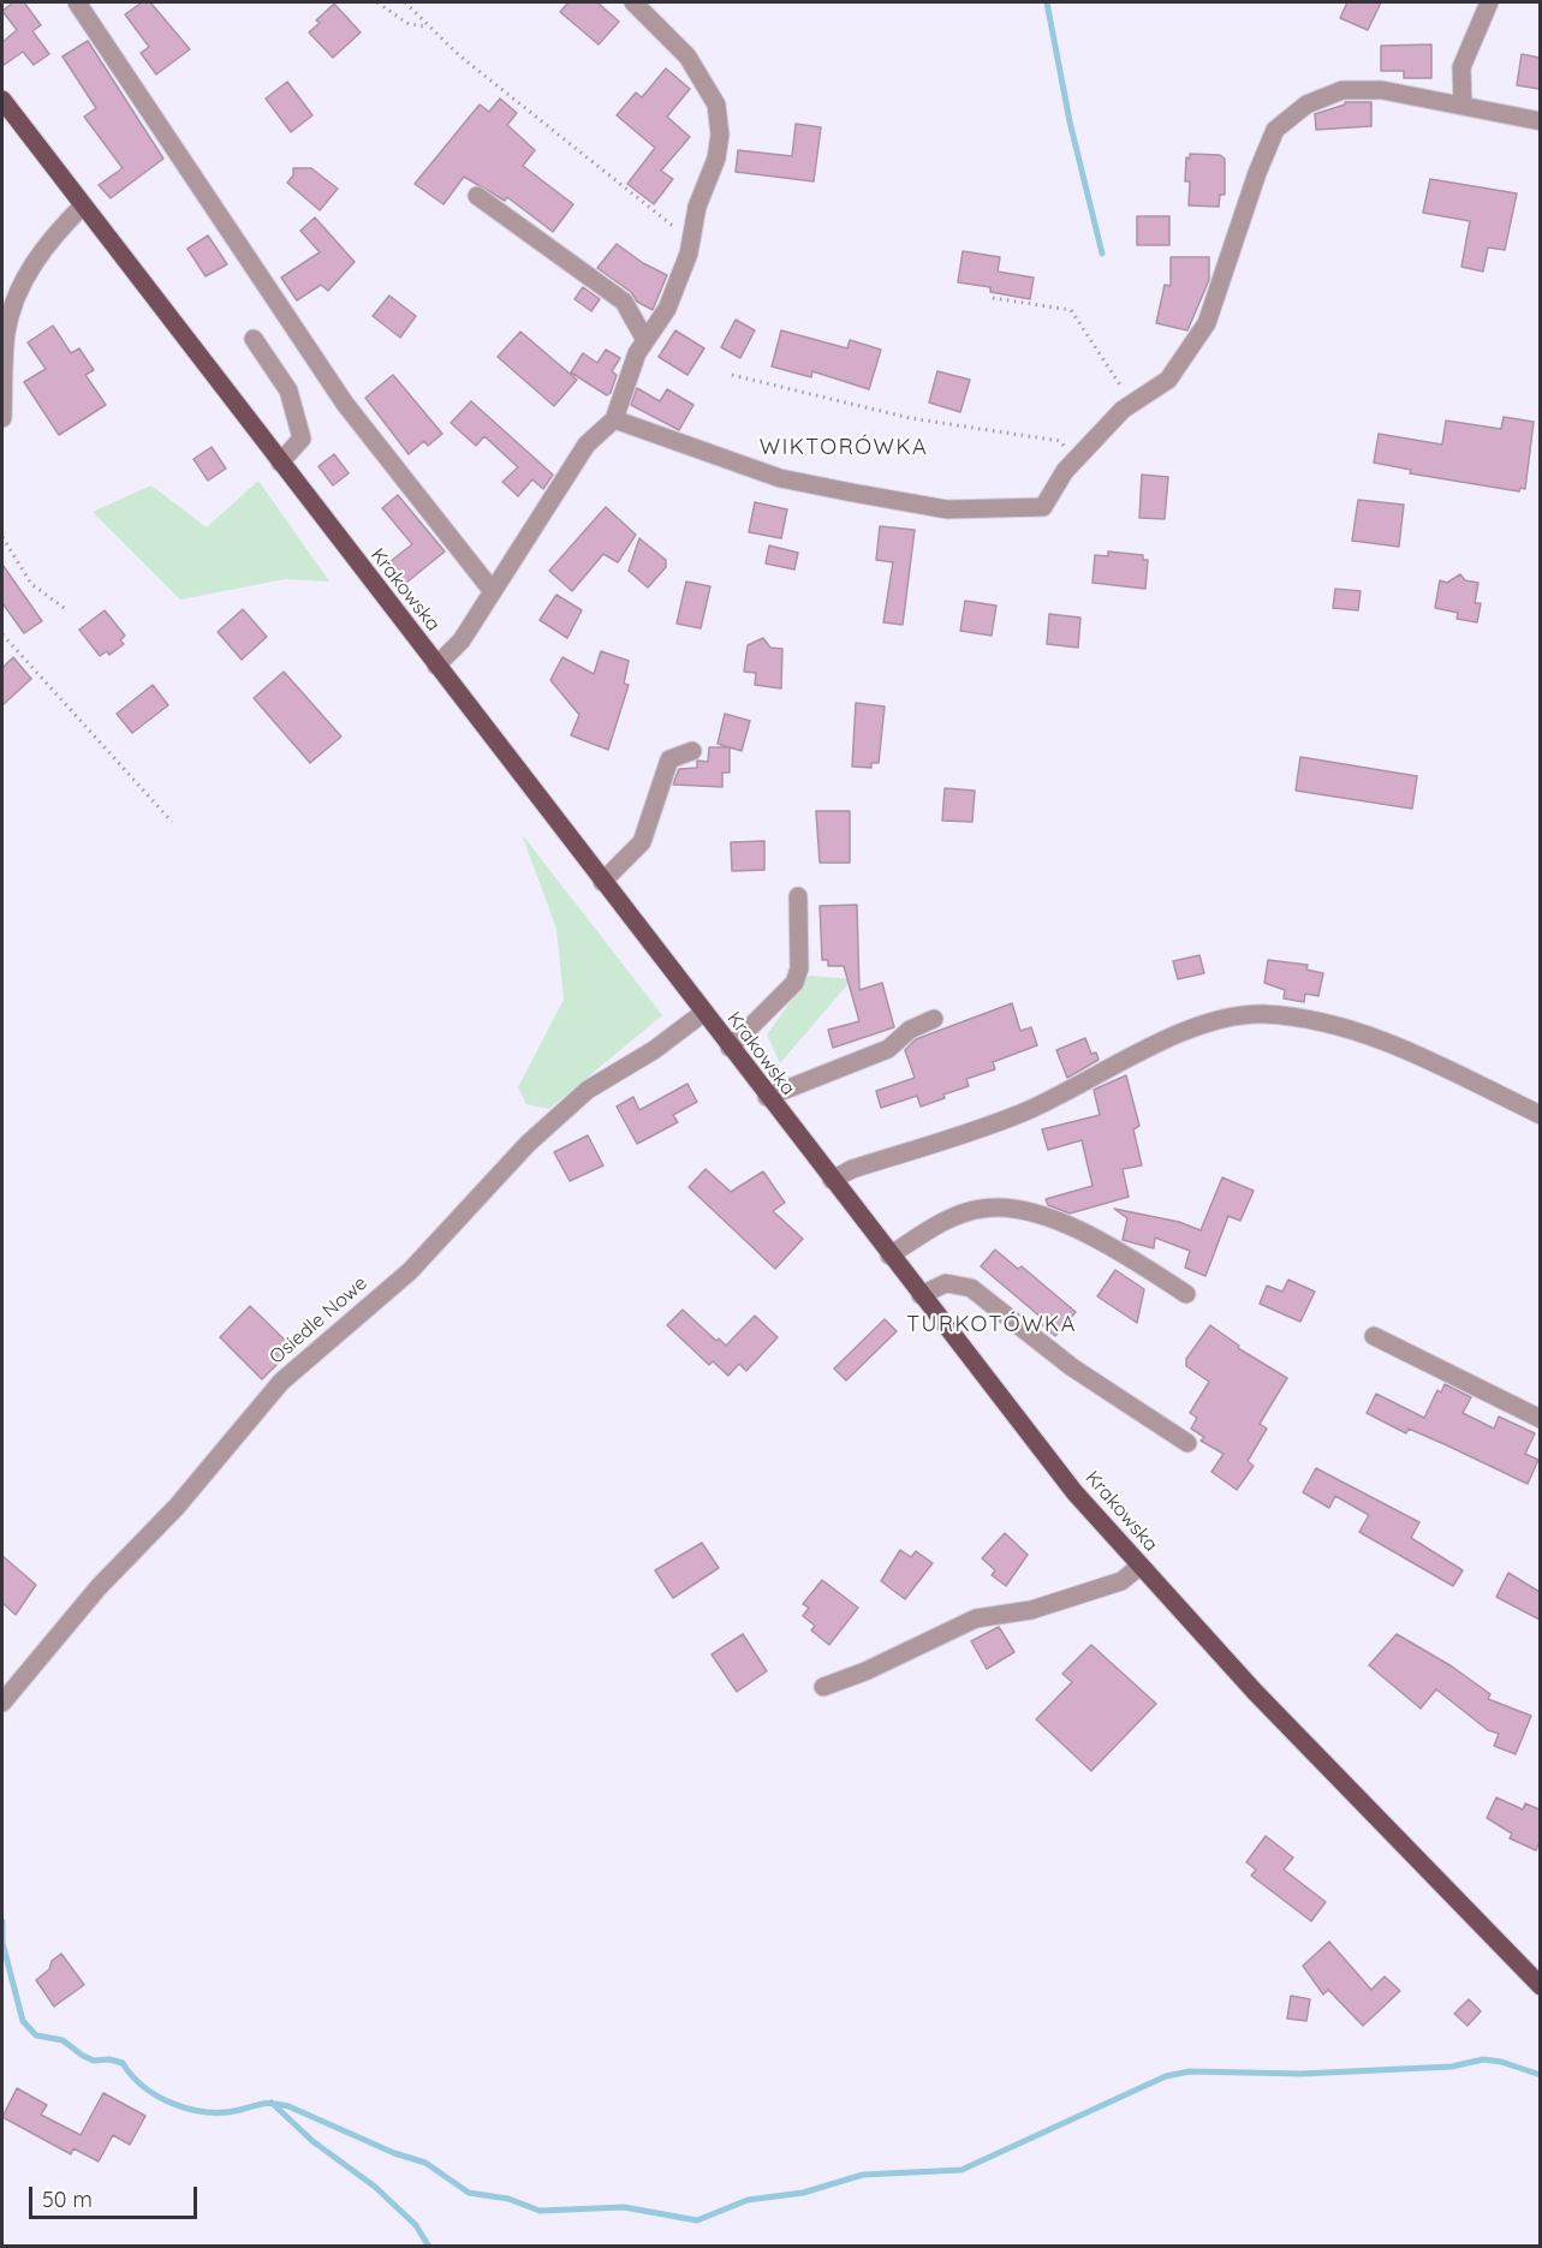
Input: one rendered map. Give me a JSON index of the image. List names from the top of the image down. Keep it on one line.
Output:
{"streets":{"main road":["Krakowska"],"street":["Osiedle Nowe"]},"crossings":[["Krakowska","Osiedle Nowe"]],"districts":["WIKTORÓWKA","TURKOTÓWKA"],"scale_bar":"50 m"}
